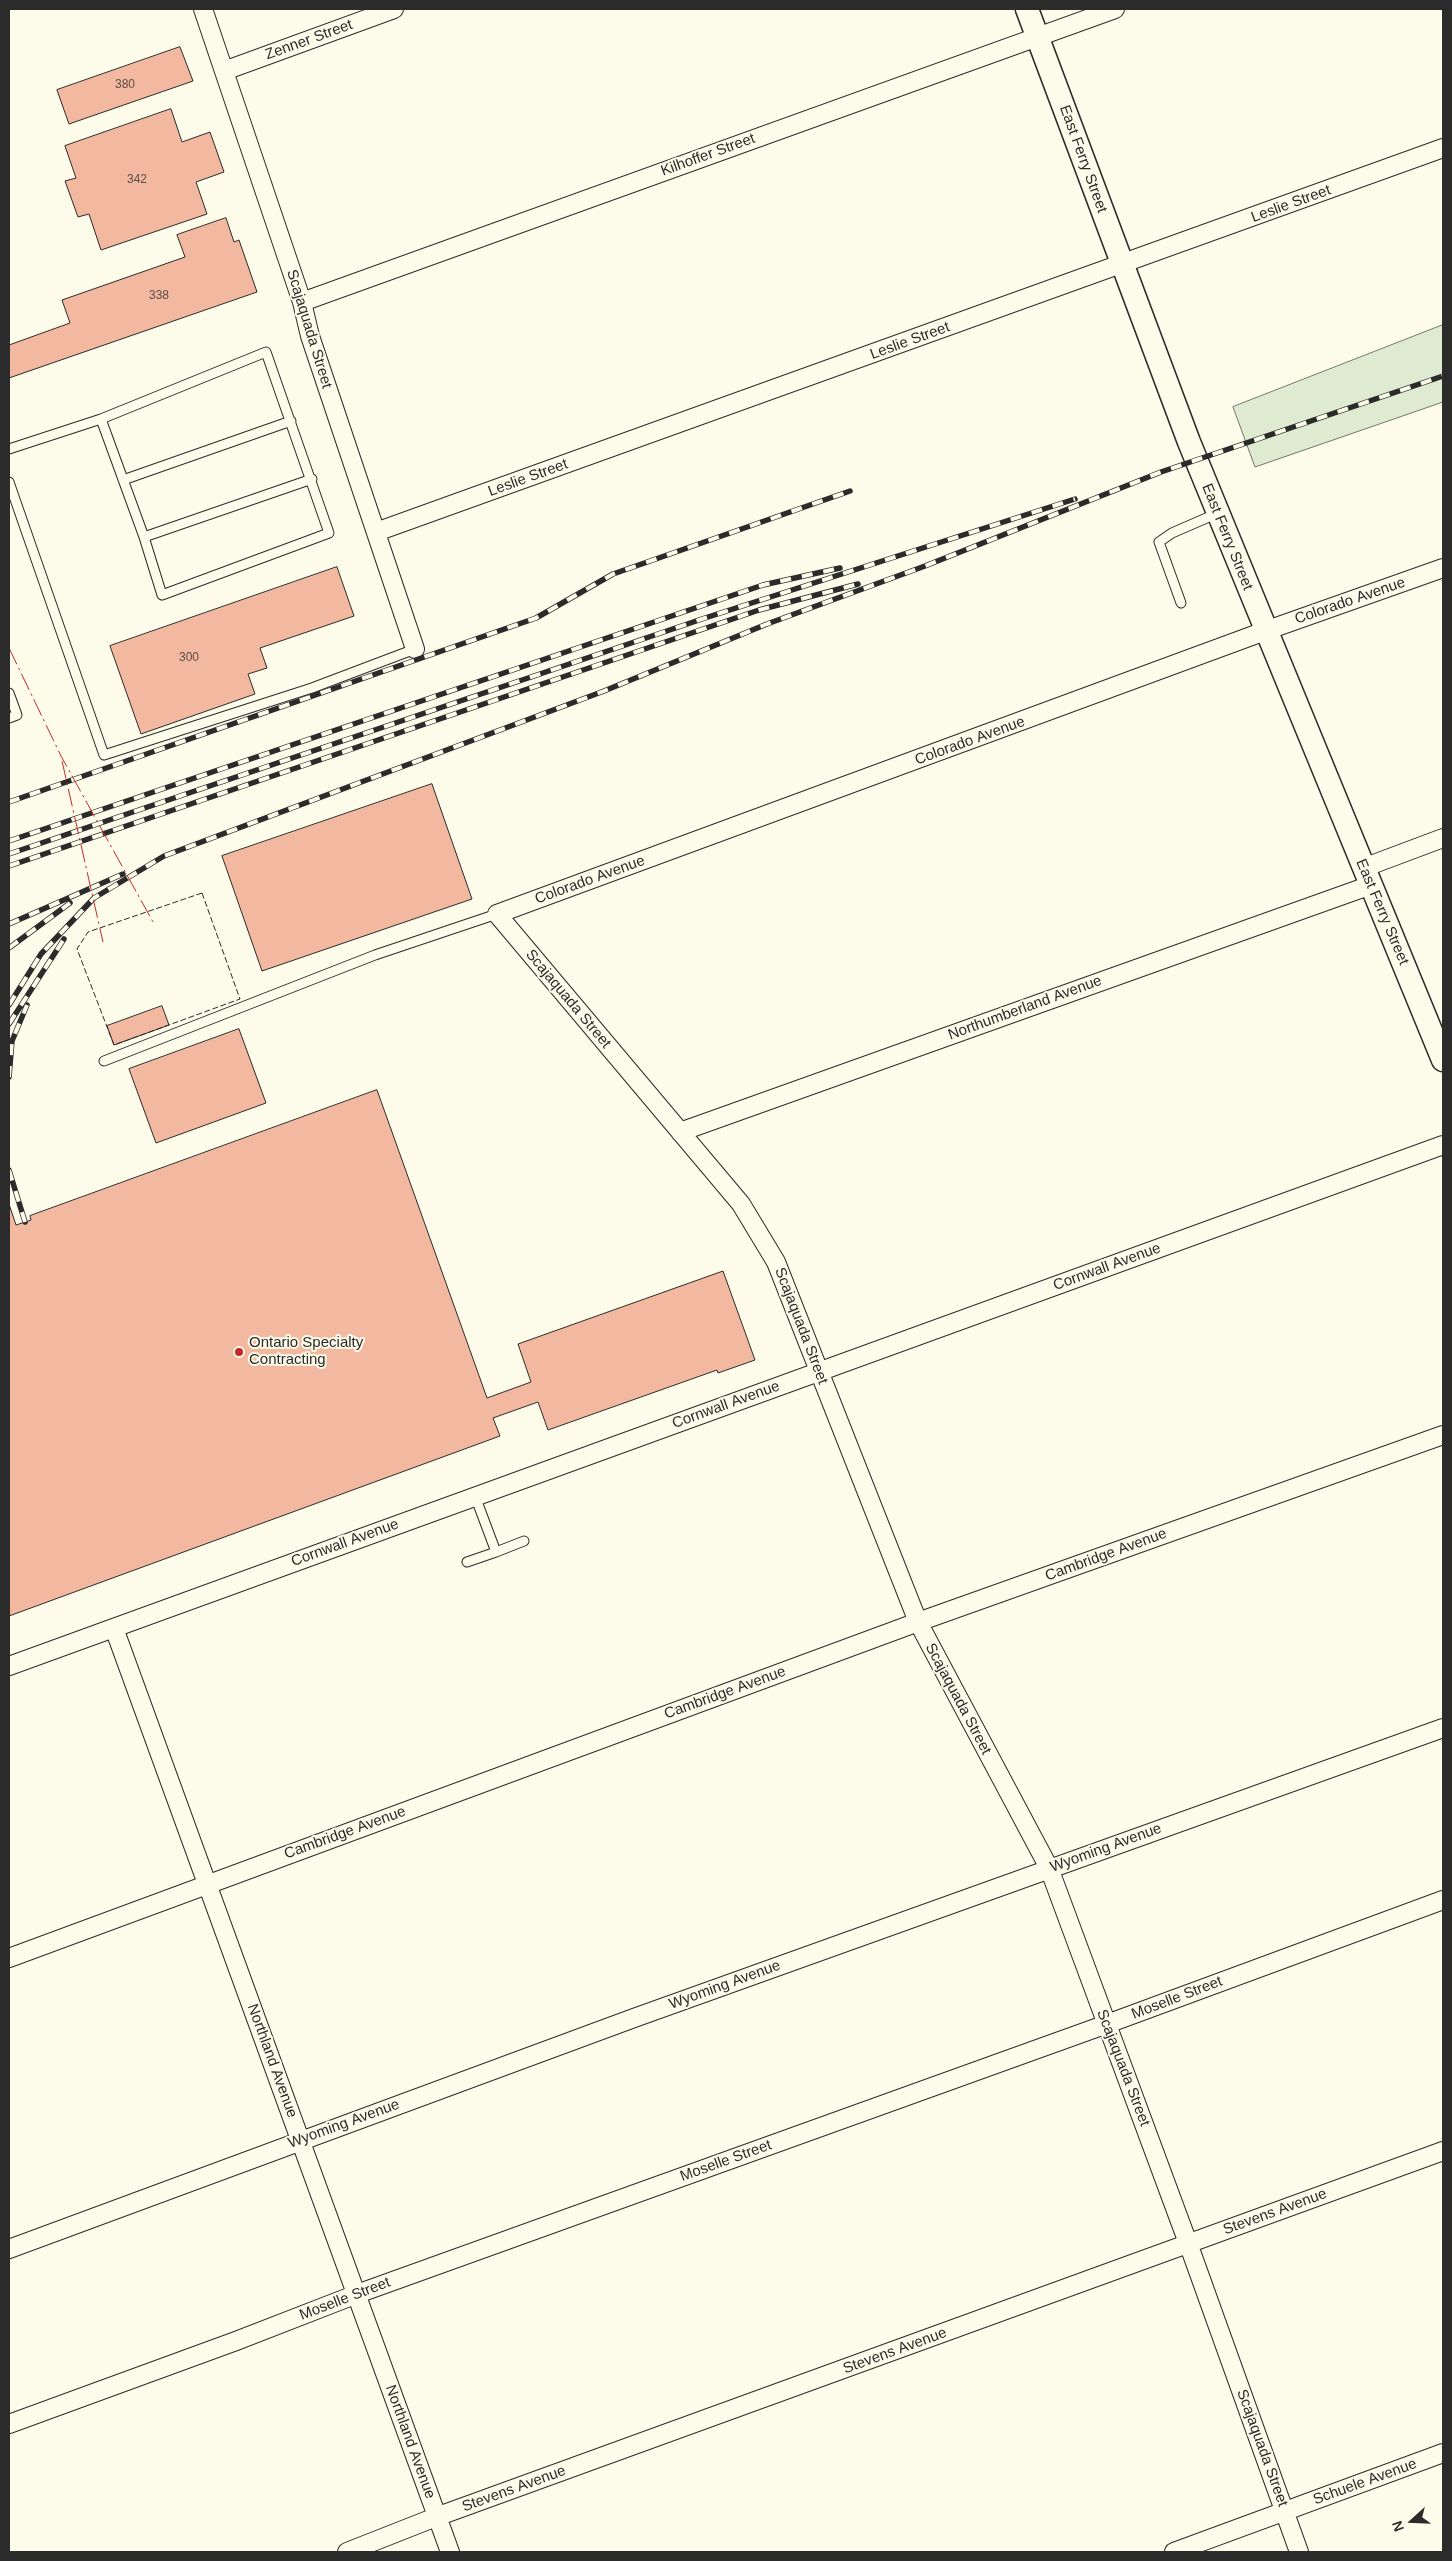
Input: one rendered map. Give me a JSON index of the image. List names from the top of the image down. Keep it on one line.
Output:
{"streets":{"street":["Zenner Street","Kilhoffer Street","East Ferry Street","Leslie Street","Scajaquada Street","Colorado Avenue","Northumberland Avenue","Cornwall Avenue","Cambridge Avenue","Wyoming Avenue","Moselle Street","Northland Avenue","Stevens Avenue","Schuele Avenue"]},"crossings":[["Zenner Street","Scajaquada Street"],["Kilhoffer Street","East Ferry Street"],["Kilhoffer Street","Scajaquada Street"],["East Ferry Street","Leslie Street"],["East Ferry Street","Colorado Avenue"],["East Ferry Street","Northumberland Avenue"],["Leslie Street","Scajaquada Street"],["Scajaquada Street","Colorado Avenue"],["Scajaquada Street","Northumberland Avenue"],["Scajaquada Street","Cornwall Avenue"],["Scajaquada Street","Cambridge Avenue"],["Scajaquada Street","Wyoming Avenue"],["Scajaquada Street","Moselle Street"],["Scajaquada Street","Stevens Avenue"],["Scajaquada Street","Schuele Avenue"],["Cornwall Avenue","Northland Avenue"],["Cambridge Avenue","Northland Avenue"],["Wyoming Avenue","Northland Avenue"],["Moselle Street","Northland Avenue"],["Northland Avenue","Stevens Avenue"]],"places":["Ontario Specialty Contracting"],"house_numbers":["380","342","338","300"],"north":"left"}
